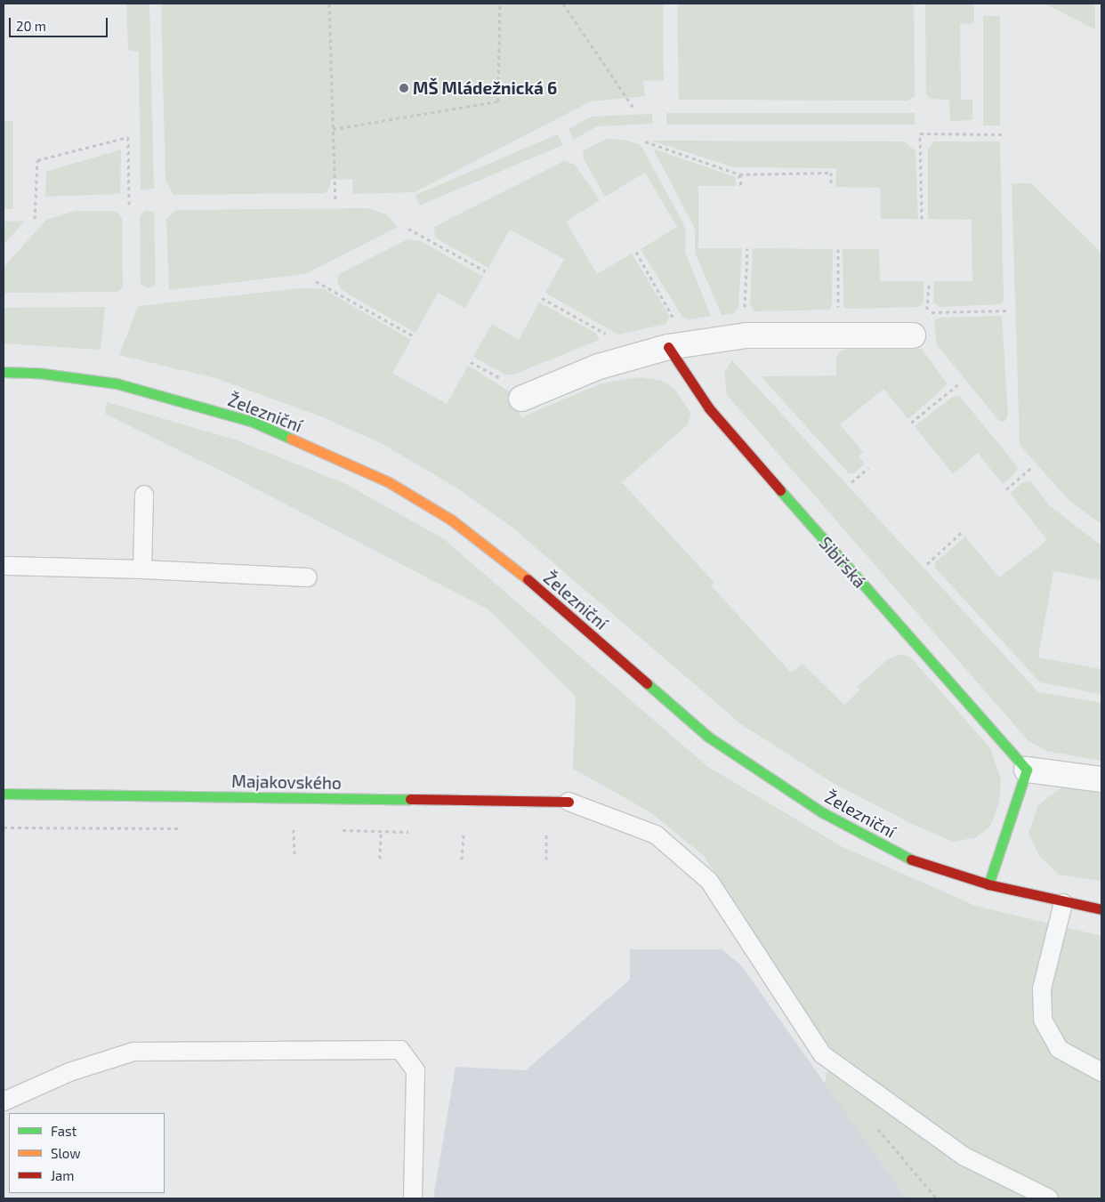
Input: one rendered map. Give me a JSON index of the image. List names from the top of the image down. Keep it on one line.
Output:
{"streets":{"street":["Železniční","Sibiřská","Majakovského"]},"places":["MŠ Mládežnická 6"],"legend":["Fast","Slow","Jam"],"scale_bar":"20 m"}
